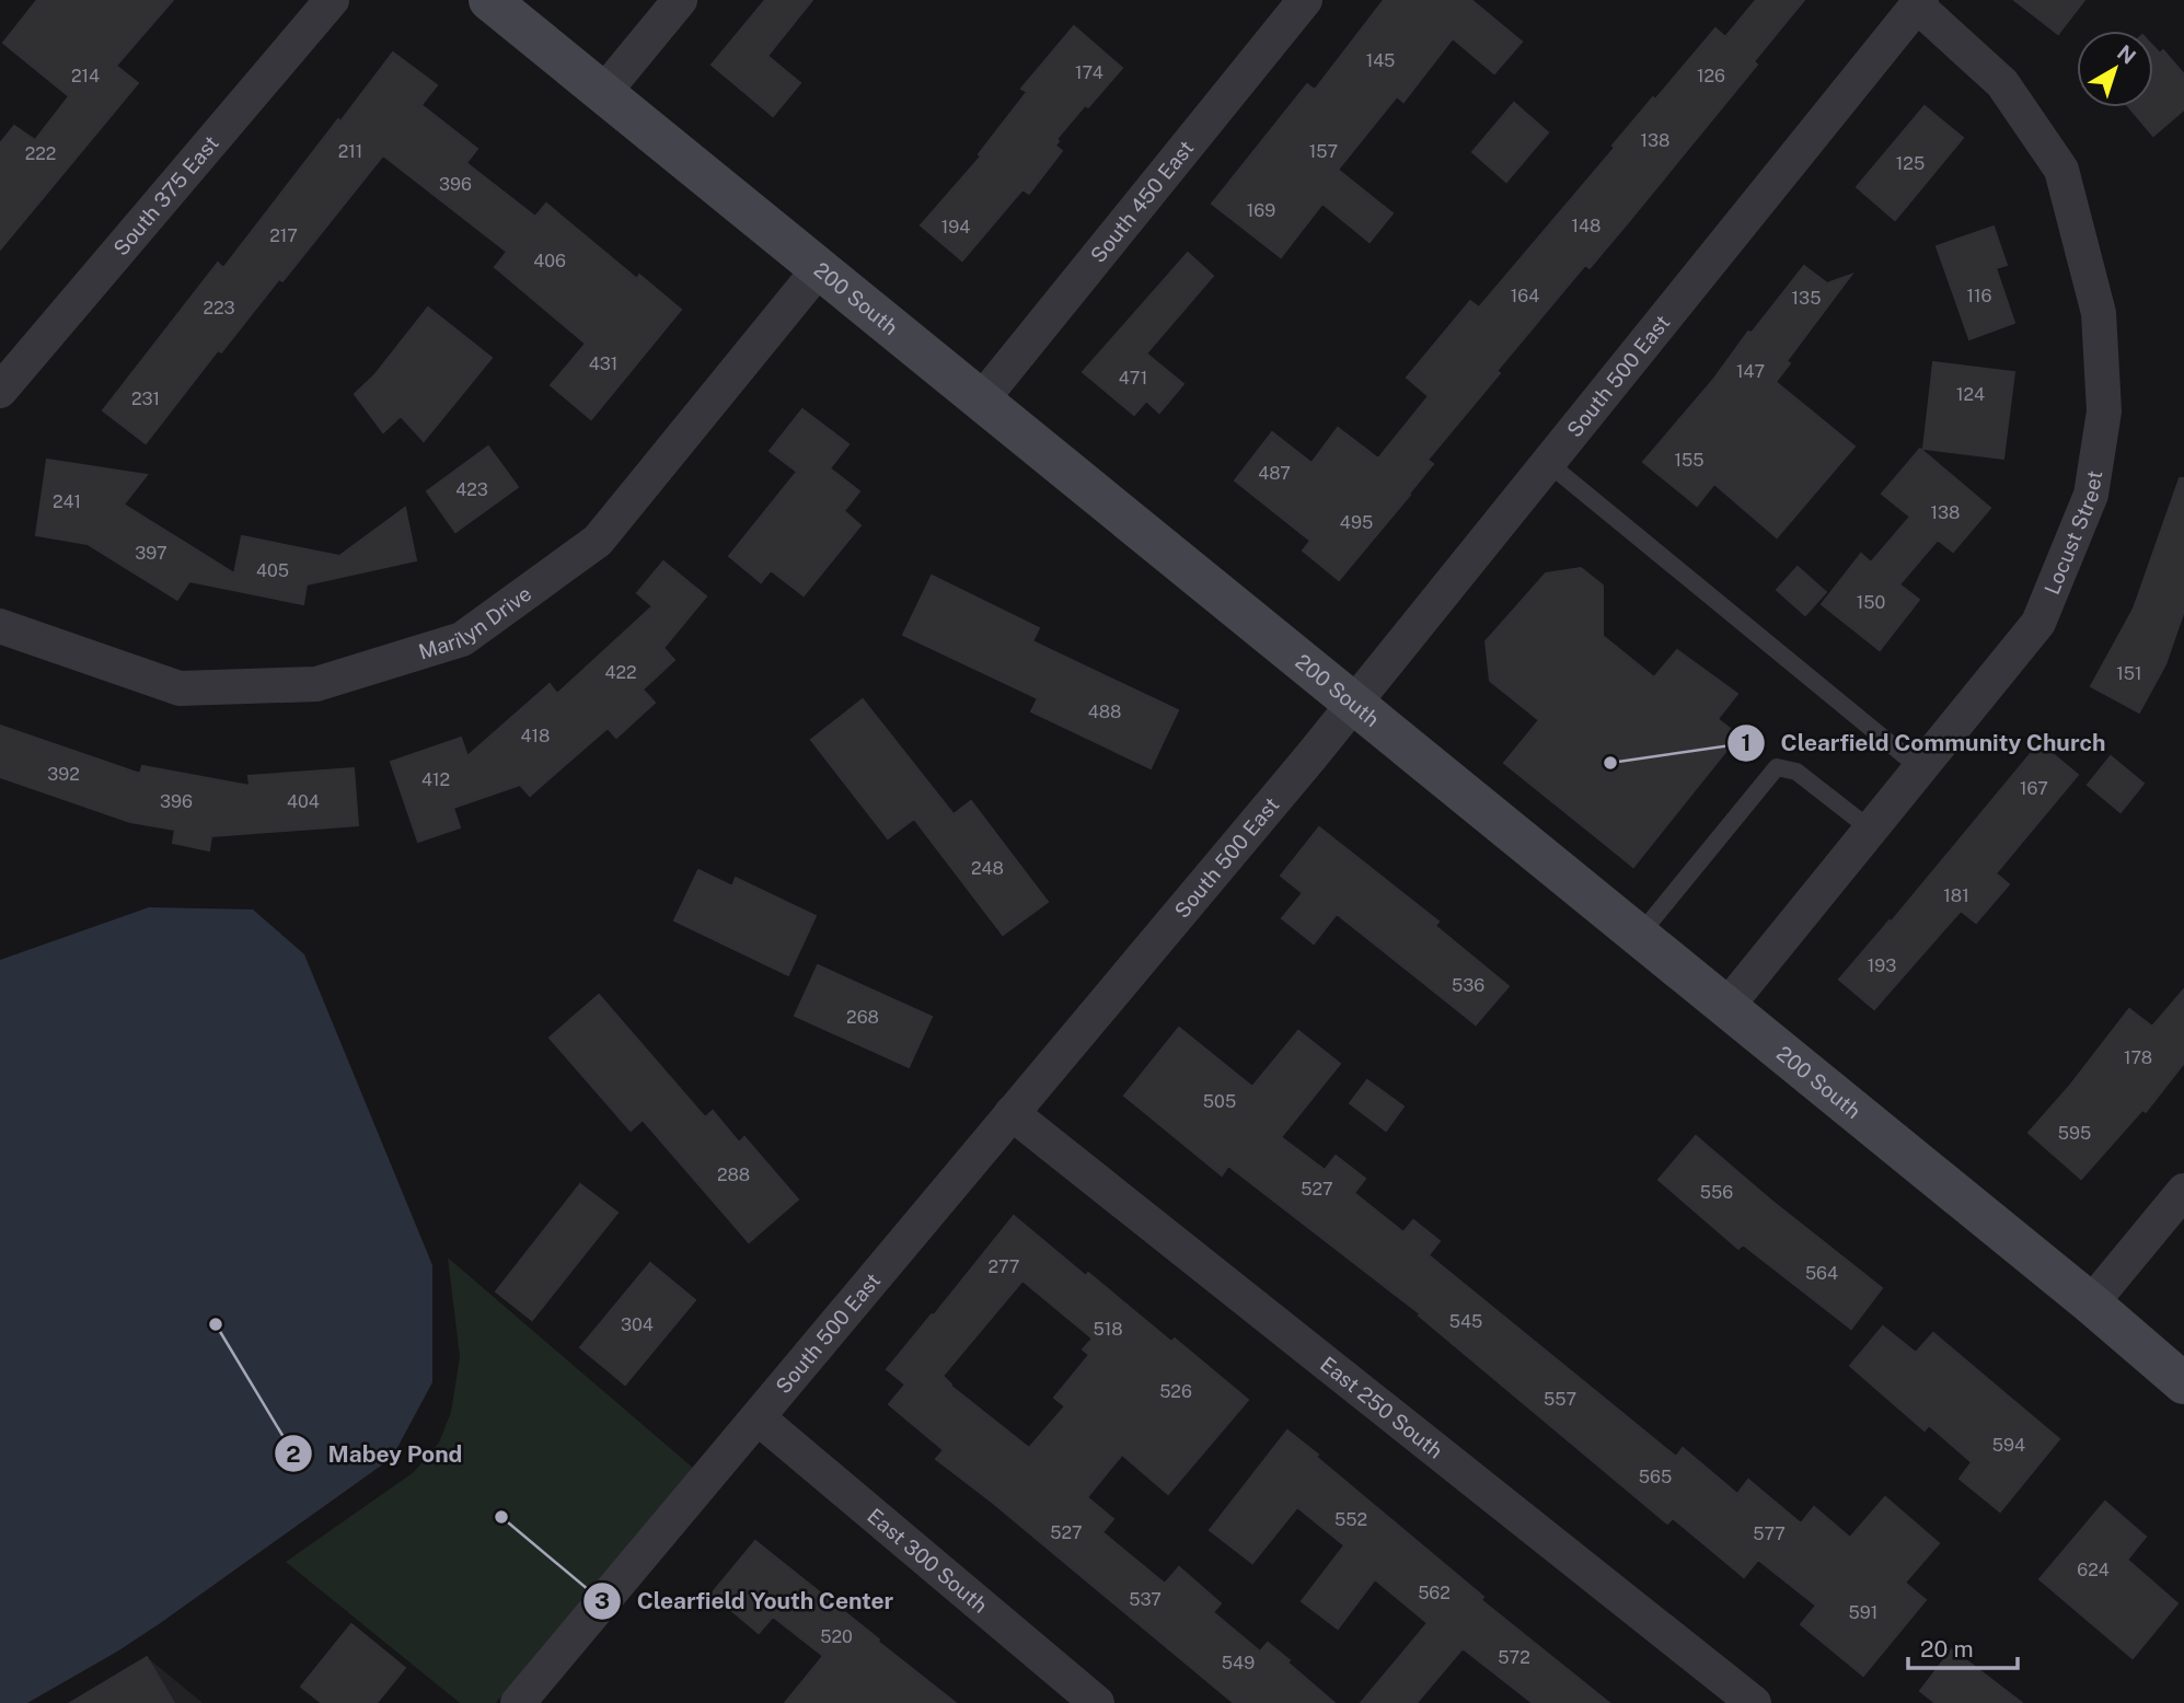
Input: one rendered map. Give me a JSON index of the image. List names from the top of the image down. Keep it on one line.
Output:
{"streets":{"street":["South 375 East","South 450 East","200 South","South 500 East","Locust Street","Marilyn Drive","East 250 South","East 300 South"]},"crossings":[["South 450 East","200 South"],["200 South","South 500 East"],["200 South","Locust Street"],["200 South","Marilyn Drive"],["South 500 East","Locust Street"],["South 500 East","East 250 South"],["South 500 East","East 300 South"]],"places":["Clearfield Community Church","Mabey Pond","Clearfield Youth Center"],"house_numbers":["145","174","214","126","138","211","157","222","125","396","169","148","194","217","406","164","116","135","223","431","147","471","124","231","155","487","423","241","138","495","397","405","150","422","151","488","418","392","412","167","396","404","248","181","193","536","268","178","505","595","288","527","556","277","564","545","304","518","526","557","594","565","552","527","577","624","562","537","591","520","572","549"],"scale_bar":"20 m","north":"top right"}
